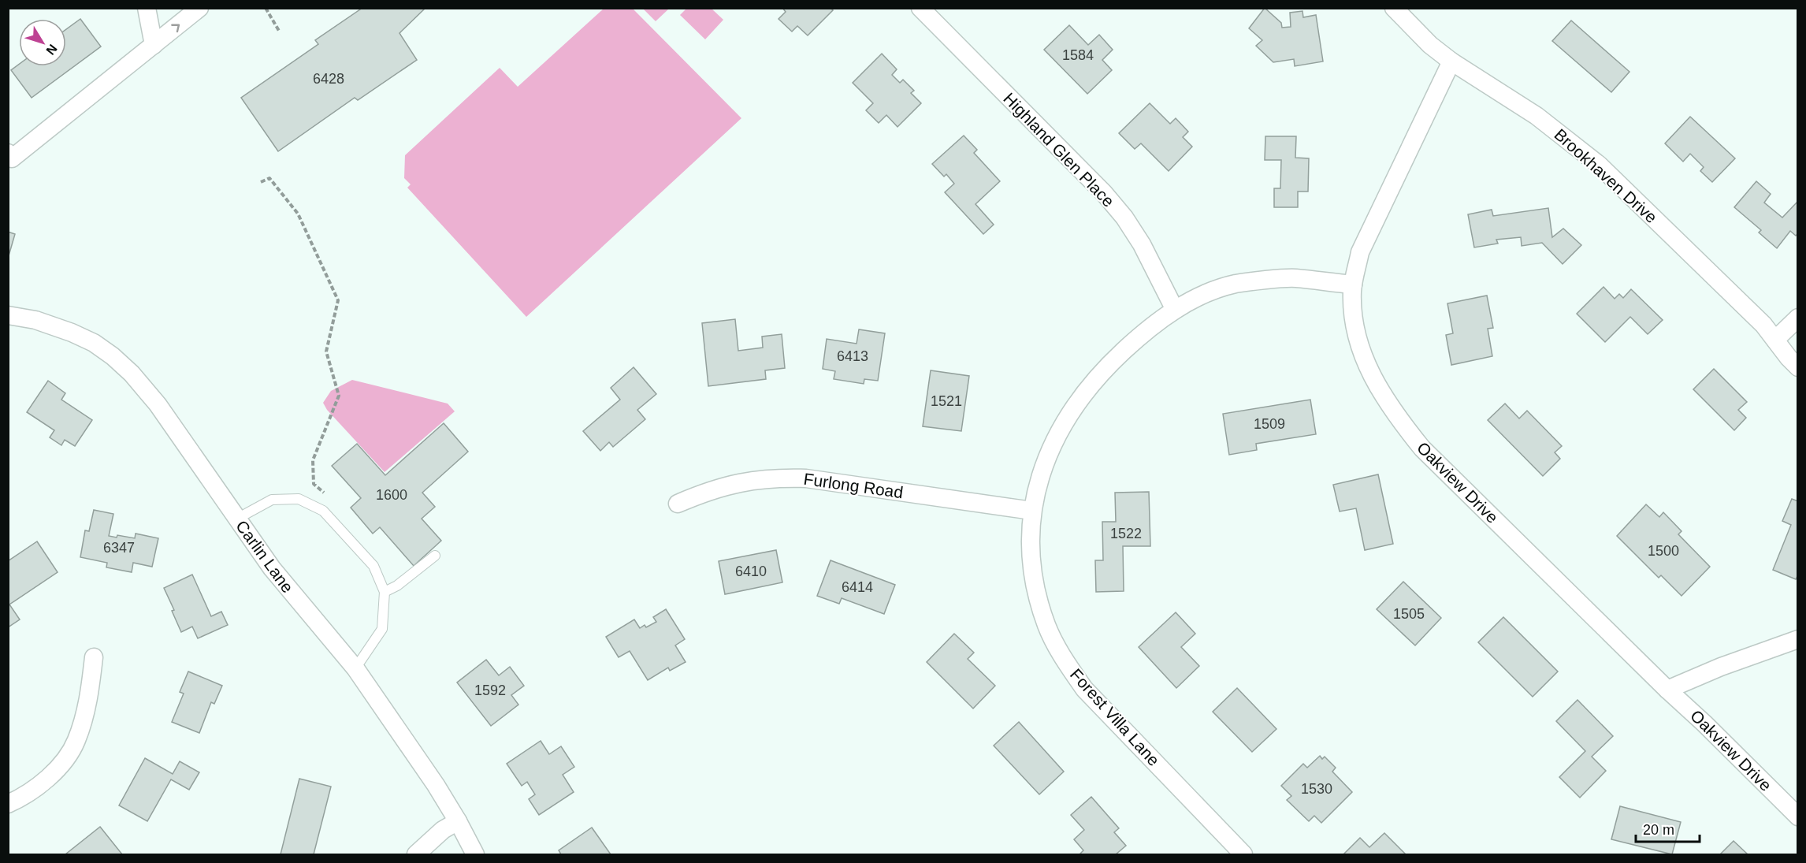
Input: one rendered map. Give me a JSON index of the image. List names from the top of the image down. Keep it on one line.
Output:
{"streets":{"street":["Highland Glen Place","Brookhaven Drive","Oakview Drive","Furlong Road","Carlin Lane","Forest Villa Lane"]},"crossings":[["Highland Glen Place","Forest Villa Lane"],["Brookhaven Drive","Oakview Drive"],["Oakview Drive","Forest Villa Lane"],["Furlong Road","Forest Villa Lane"]],"house_numbers":["1584","6428","6413","1521","1509","1600","1522","6347","1500","6410","6414","1505","1592","1530"],"scale_bar":"20 m","north":"bottom right"}
